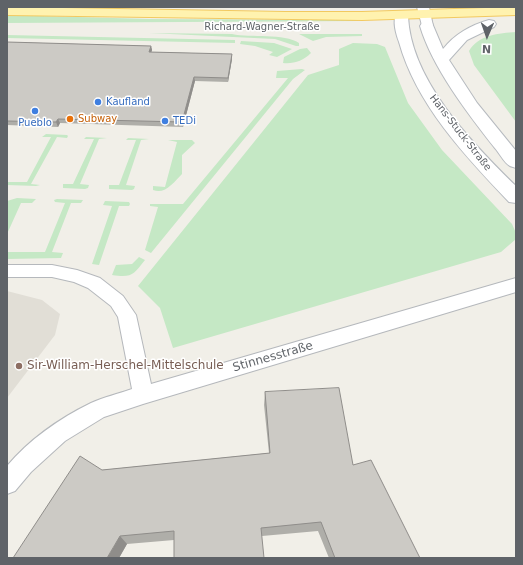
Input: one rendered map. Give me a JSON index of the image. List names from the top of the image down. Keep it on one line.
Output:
{"streets":{"main road":["Richard-Wagner-Straße","Hans-Stuck-Straße"],"street":["Stinnesstraße"]},"crossings":[["Richard-Wagner-Straße","Hans-Stuck-Straße"]],"places":["Kaufland","Pueblo","Subway","TEDi","Sir-William-Herschel-Mittelschule"],"north":"bottom"}
